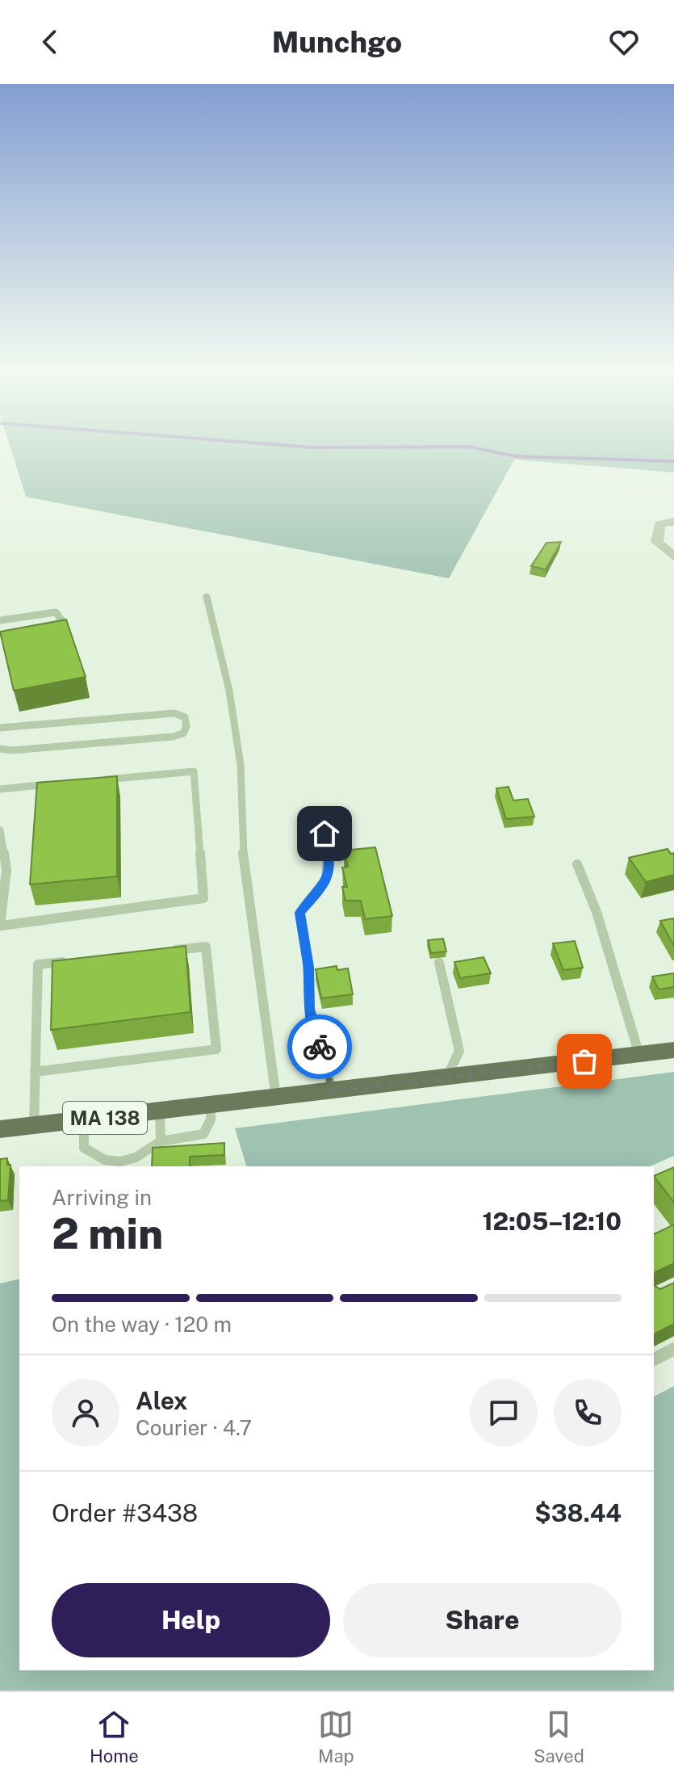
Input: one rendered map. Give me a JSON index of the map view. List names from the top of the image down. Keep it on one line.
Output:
{"streets":{"main road":["MA 138"]},"page":{"header":"Munchgo","heading":["2 min","Arriving in","12:05–12:10"],"panel":["Alex","Courier · 4.7","Order #3438","$38.44"],"bar":"On the way · 120 m","buttons":["Help","Share"],"tabs":["Home","Map","Saved"]}}
